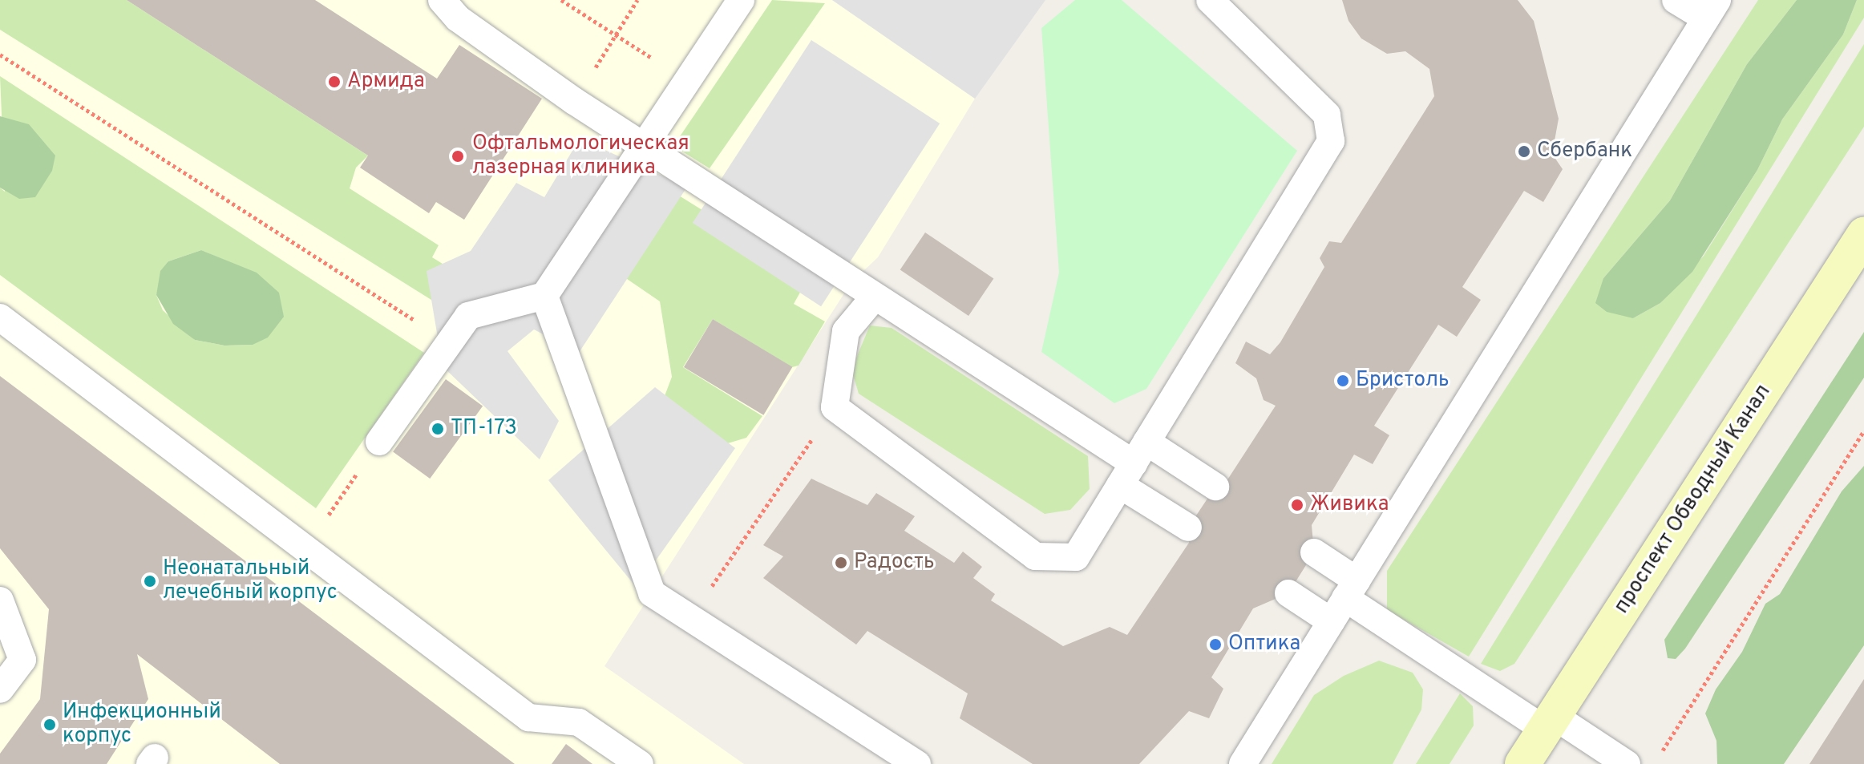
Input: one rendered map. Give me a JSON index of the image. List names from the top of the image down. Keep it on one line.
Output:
{"streets":{"main road":["проспект Обводный Канал"]},"places":["Армида","Сбербанк","Офтальмологическая лазерная клиника","Бристоль","ТП-173","Живика","Радость","Неонатальный лечебный корпус","Оптика","Инфекционный корпус"]}
